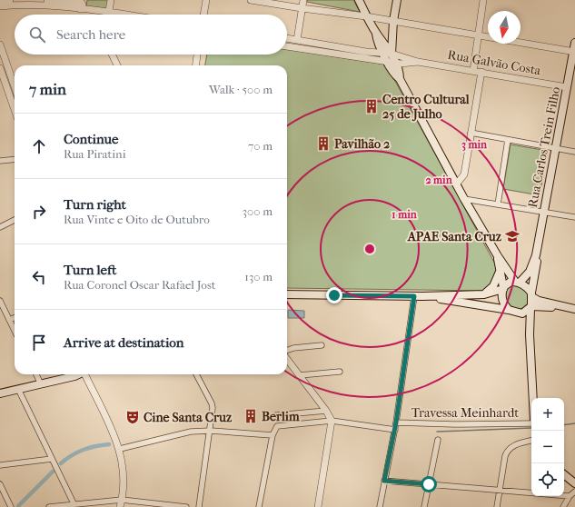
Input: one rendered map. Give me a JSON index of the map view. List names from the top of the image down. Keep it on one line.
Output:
{"streets":{"main road":["Rua Carlos Trein Filho"],"street":["Rua Galvão Costa","Travessa Meinhardt"]},"crossings":[["Rua Galvão Costa","Rua Carlos Trein Filho"]],"places":{"building":["Centro Cultural 25 de Julho","Pavilhão 2","Berlim"],"school or university":["APAE Santa Cruz"],"theatre":["Cine Santa Cruz"]},"north":"bottom","page":{"search":"Search here","heading":["7 min","Walk · 500 m"],"list":[["Continue","Rua Piratini","70 m"],["Turn right","Rua Vinte e Oito de Outubro","300 m"],["Turn left","Rua Coronel Oscar Rafael Jost","130 m"],"Arrive at destination"],"map_buttons":["+","−"]},"rings":["3 min","2 min","1 min"]}
